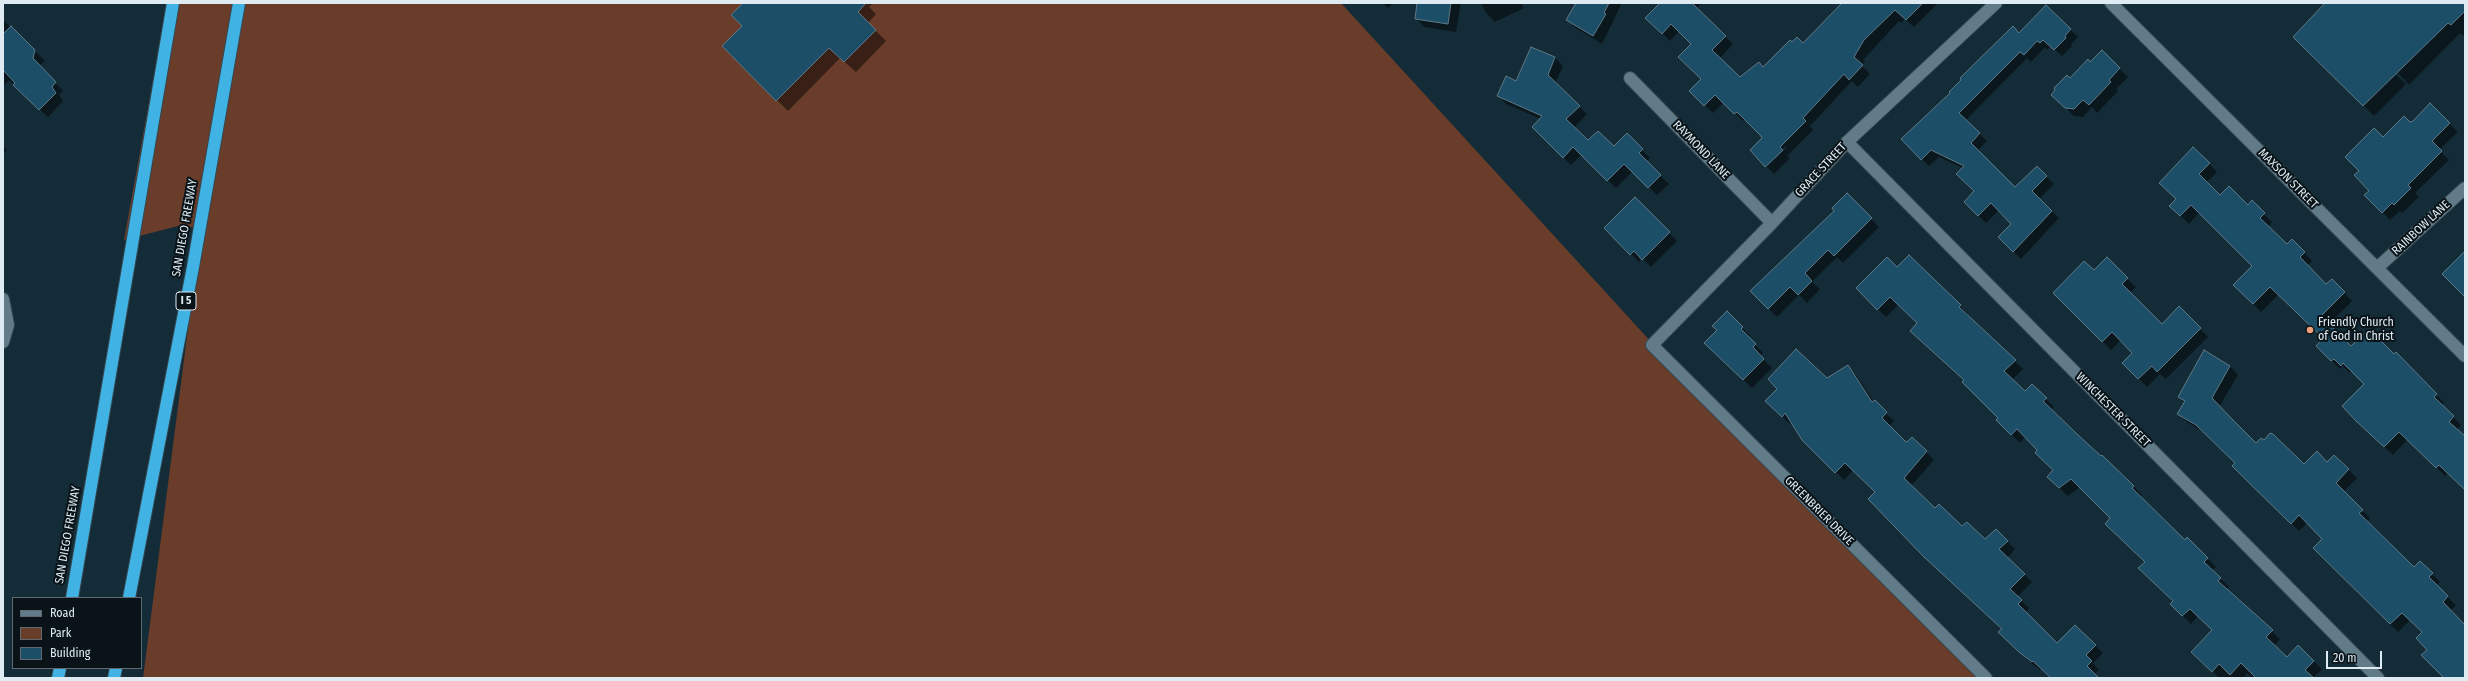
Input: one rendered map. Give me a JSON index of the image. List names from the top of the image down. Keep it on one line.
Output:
{"streets":{"highway":["SAN DIEGO FREEWAY","I 5"],"street":["RAYMOND LANE","GRACE STREET","MAXSON STREET","RAINBOW LANE","WINCHESTER STREET","GREENBRIER DRIVE"]},"crossings":[["RAYMOND LANE","GRACE STREET"],["GRACE STREET","WINCHESTER STREET"],["GRACE STREET","GREENBRIER DRIVE"],["MAXSON STREET","RAINBOW LANE"]],"places":["Friendly Church of God in Christ"],"legend":["Road","Park","Building"],"scale_bar":"20 m"}
